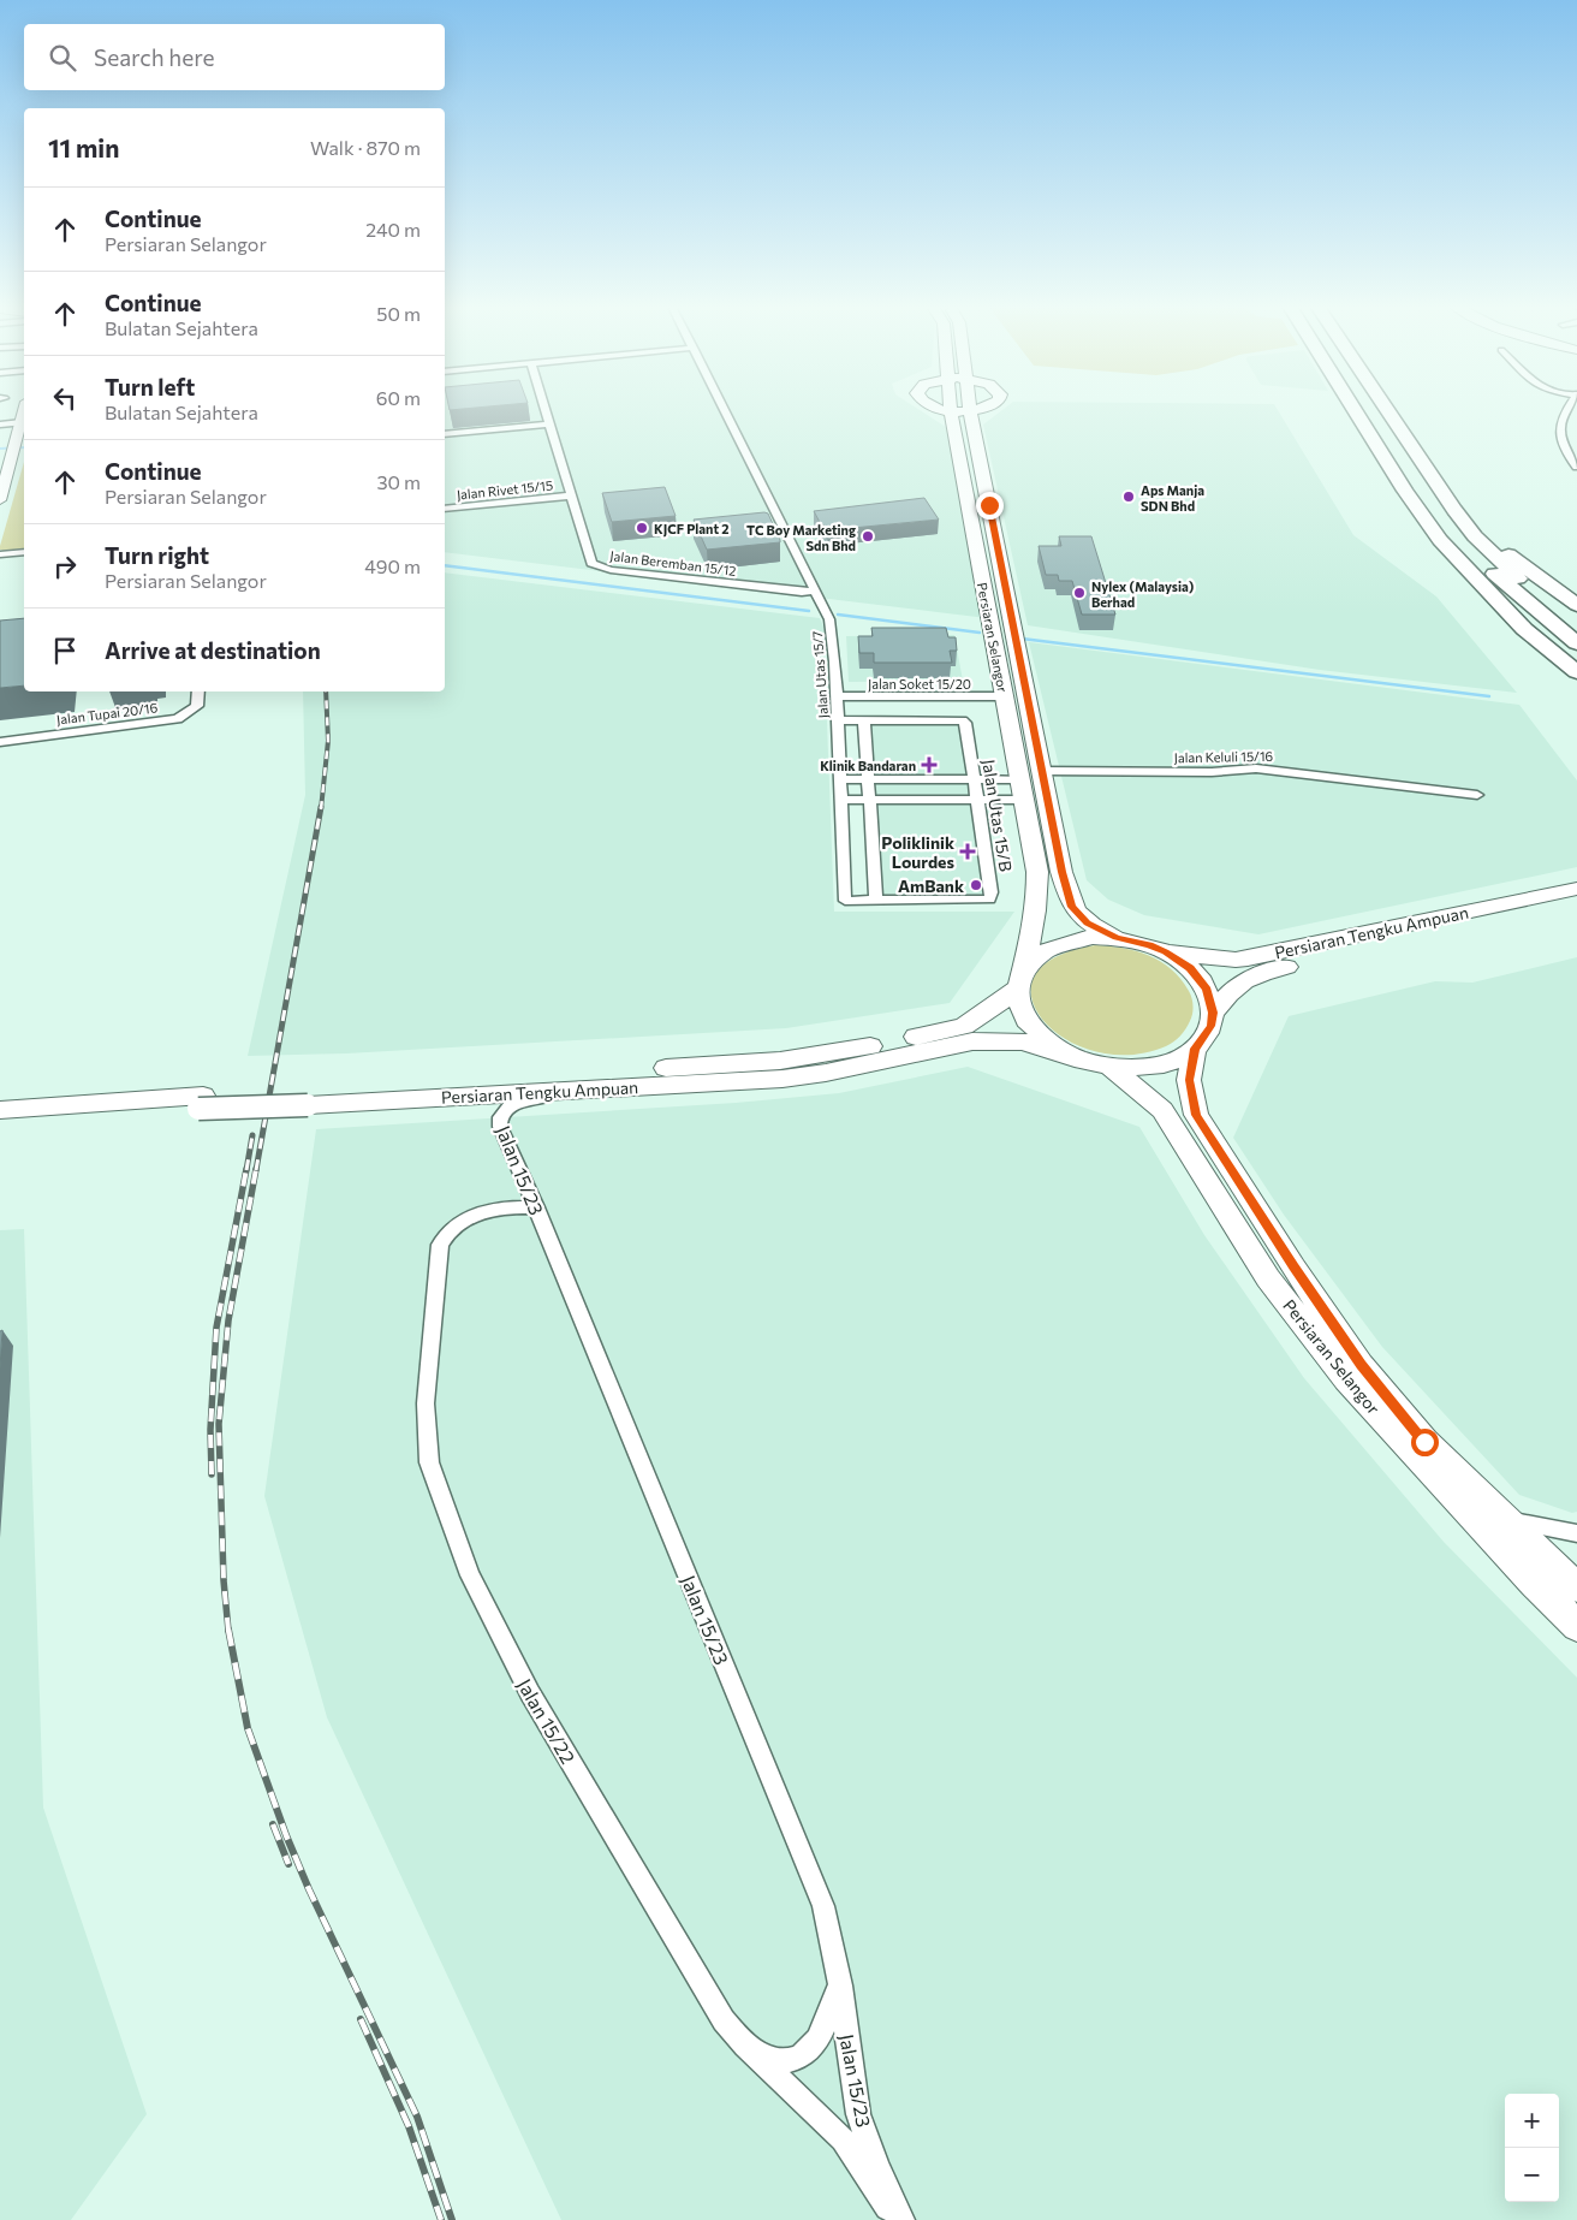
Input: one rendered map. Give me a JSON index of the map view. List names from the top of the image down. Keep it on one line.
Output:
{"streets":{"main road":["Persiaran Selangor","Persiaran Tengku Ampuan"],"street":["Jalan Rivet 15/15","Jalan Beremban 15/12","Jalan Utas 15/7","Jalan Soket 15/20","Jalan Tupai 20/16","Jalan Keluli 15/16","Jalan Utas 15/B","Jalan 15/23","Jalan 15/22"]},"crossings":[["Jalan Rivet 15/15","Jalan Beremban 15/12"],["Jalan Beremban 15/12","Jalan Utas 15/7"],["Persiaran Selangor","Jalan Soket 15/20"],["Persiaran Selangor","Jalan Keluli 15/16"],["Persiaran Selangor","Persiaran Tengku Ampuan"],["Jalan Utas 15/7","Jalan Soket 15/20"],["Jalan Utas 15/7","Jalan Utas 15/B"],["Persiaran Tengku Ampuan","Jalan 15/23"],["Jalan 15/23","Jalan 15/22"]],"places":{"other":["Aps Manja SDN Bhd","KJCF Plant 2","TC Boy Marketing Sdn Bhd","Nylex (Malaysia) Berhad","AmBank"],"health":["Klinik Bandaran","Poliklinik Lourdes"]},"page":{"search":"Search here","heading":["11 min","Walk · 870 m"],"list":[["Continue","Persiaran Selangor","240 m"],["Continue","Bulatan Sejahtera","50 m"],["Turn left","Bulatan Sejahtera","60 m"],["Continue","Persiaran Selangor","30 m"],["Turn right","Persiaran Selangor","490 m"],"Arrive at destination"],"map_buttons":["+","−"]}}
